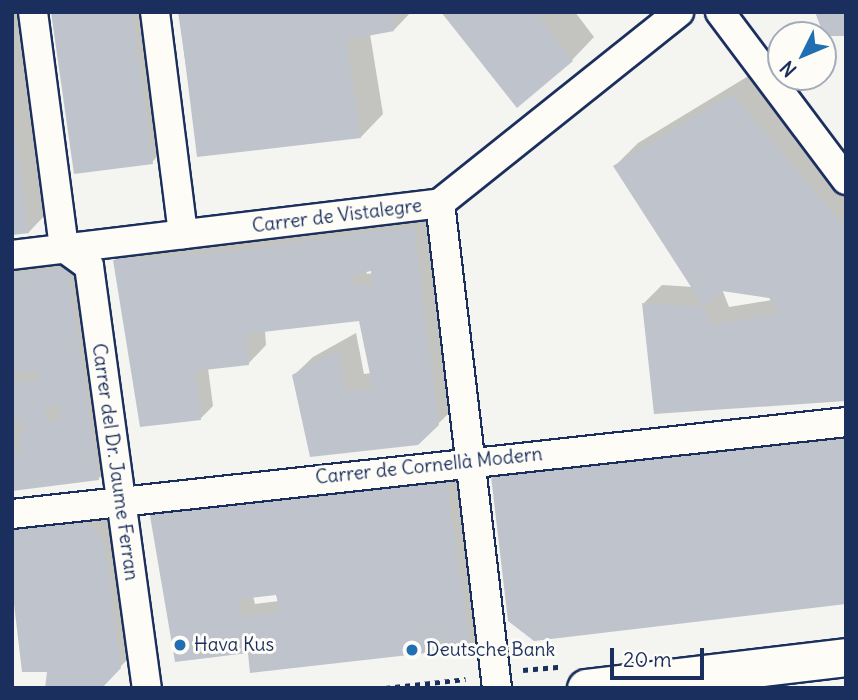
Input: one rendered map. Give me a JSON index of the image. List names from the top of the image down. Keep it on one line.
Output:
{"streets":{"street":["Carrer de Vistalegre","Carrer del Dr. Jaume Ferran","Carrer de Cornellà Modern"]},"crossings":[["Carrer de Vistalegre","Carrer del Dr. Jaume Ferran"],["Carrer del Dr. Jaume Ferran","Carrer de Cornellà Modern"]],"places":["Hava Kus","Deutsche Bank"],"scale_bar":"20 m","north":"bottom left"}
